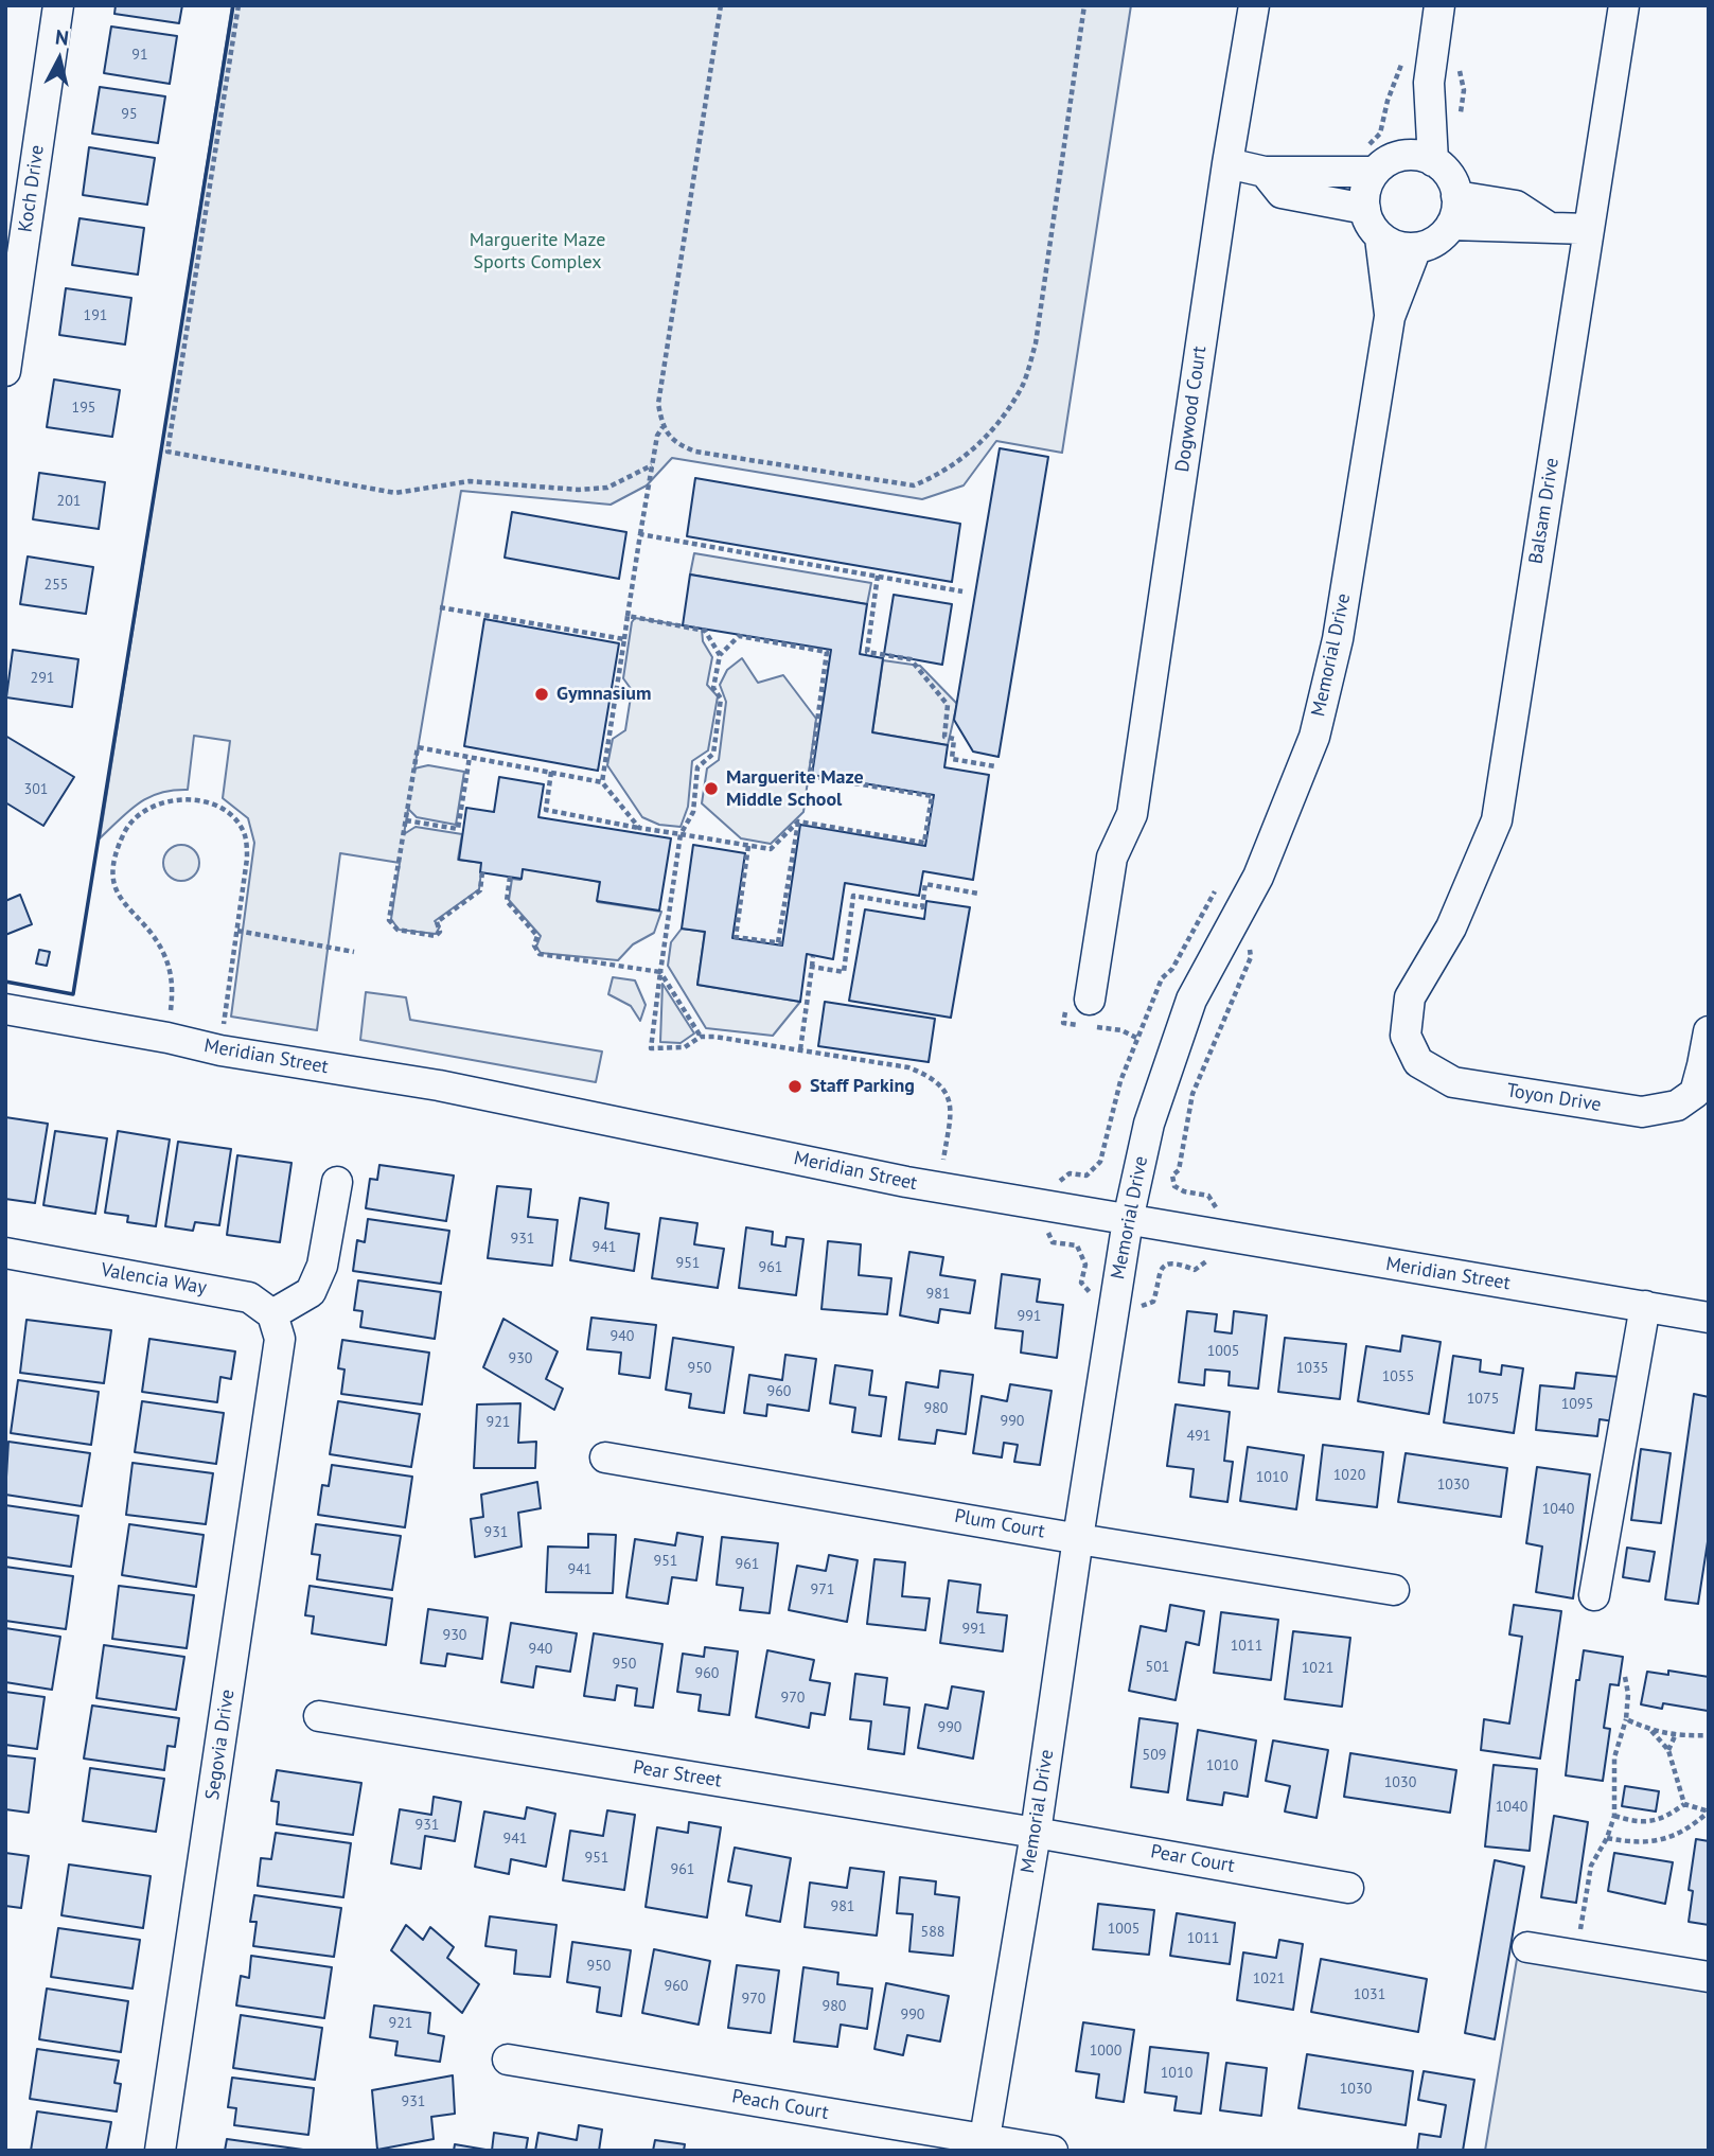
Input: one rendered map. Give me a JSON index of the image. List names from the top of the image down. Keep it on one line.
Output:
{"streets":{"street":["Koch Drive","Dogwood Court","Balsam Drive","Memorial Drive","Meridian Street","Toyon Drive","Valencia Way","Plum Court","Segovia Drive","Pear Street","Pear Court","Peach Court"]},"crossings":[["Balsam Drive","Toyon Drive"],["Memorial Drive","Meridian Street"],["Memorial Drive","Plum Court"],["Memorial Drive","Pear Street"],["Memorial Drive","Pear Court"],["Memorial Drive","Peach Court"],["Valencia Way","Segovia Drive"],["Pear Street","Pear Court"]],"parks":["Marguerite Maze Sports Complex"],"places":["Gymnasium","Marguerite Maze Middle School","Staff Parking"],"house_numbers":["91","95","191","195","201","255","291","301","931","941","951","961","981","991","940","1005","930","950","1035","1055","960","1075","1095","980","990","921","491","1020","1010","1030","1040","931","951","961","941","971","991","930","1011","940","950","501","1021","960","970","990","509","1010","1030","1040","931","941","951","961","981","1005","588","1011","950","1021","960","1031","970","980","990","921","1000","1010","1030","931"],"north":"top"}
